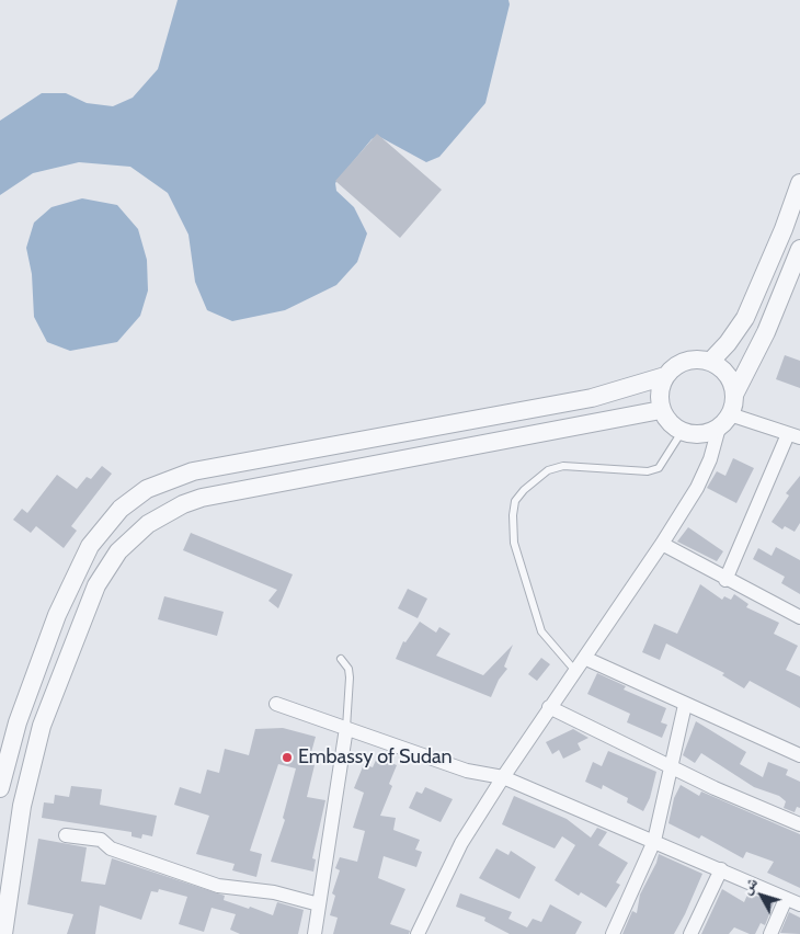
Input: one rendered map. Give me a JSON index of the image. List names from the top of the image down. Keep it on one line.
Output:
{"places":["Embassy of Sudan"],"north":"top left"}
